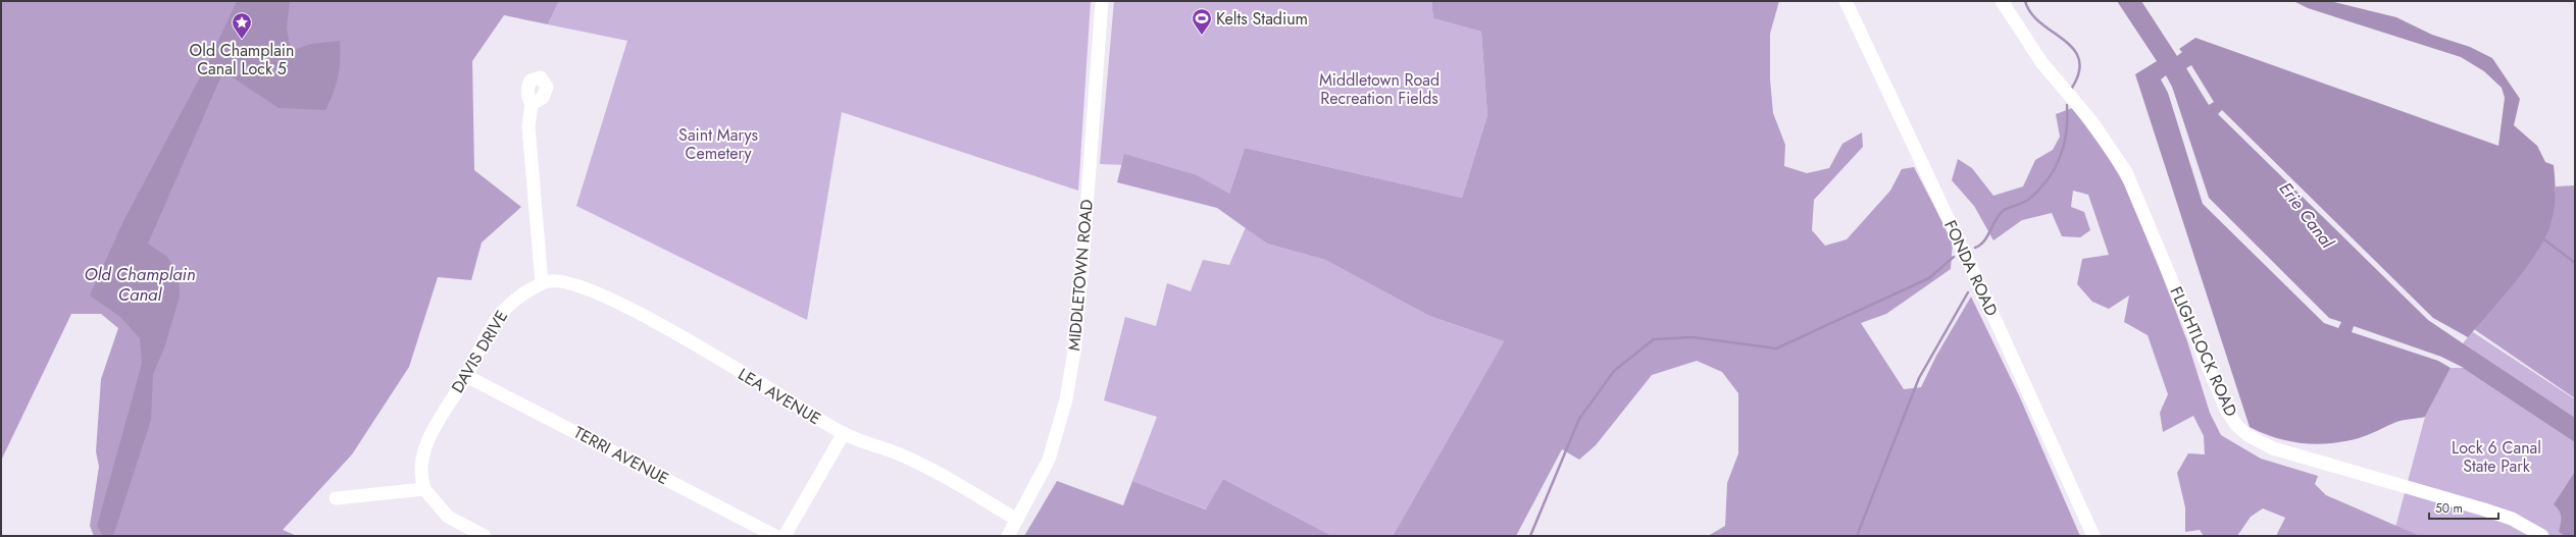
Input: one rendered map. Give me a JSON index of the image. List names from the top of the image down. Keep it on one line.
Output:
{"streets":{"street":["FONDA ROAD","MIDDLETOWN ROAD","DAVIS DRIVE","FLIGHTLOCK ROAD","LEA AVENUE","TERRI AVENUE"]},"crossings":[["MIDDLETOWN ROAD","LEA AVENUE"],["DAVIS DRIVE","LEA AVENUE"],["DAVIS DRIVE","TERRI AVENUE"]],"water":["Erie Canal","Old Champlain Canal"],"parks":["Middletown Road Recreation Fields","Saint Marys Cemetery","Lock 6 Canal State Park"],"places":{"sports":["Kelts Stadium"],"place":["Old Champlain Canal Lock 5"]},"scale_bar":"50 m"}
